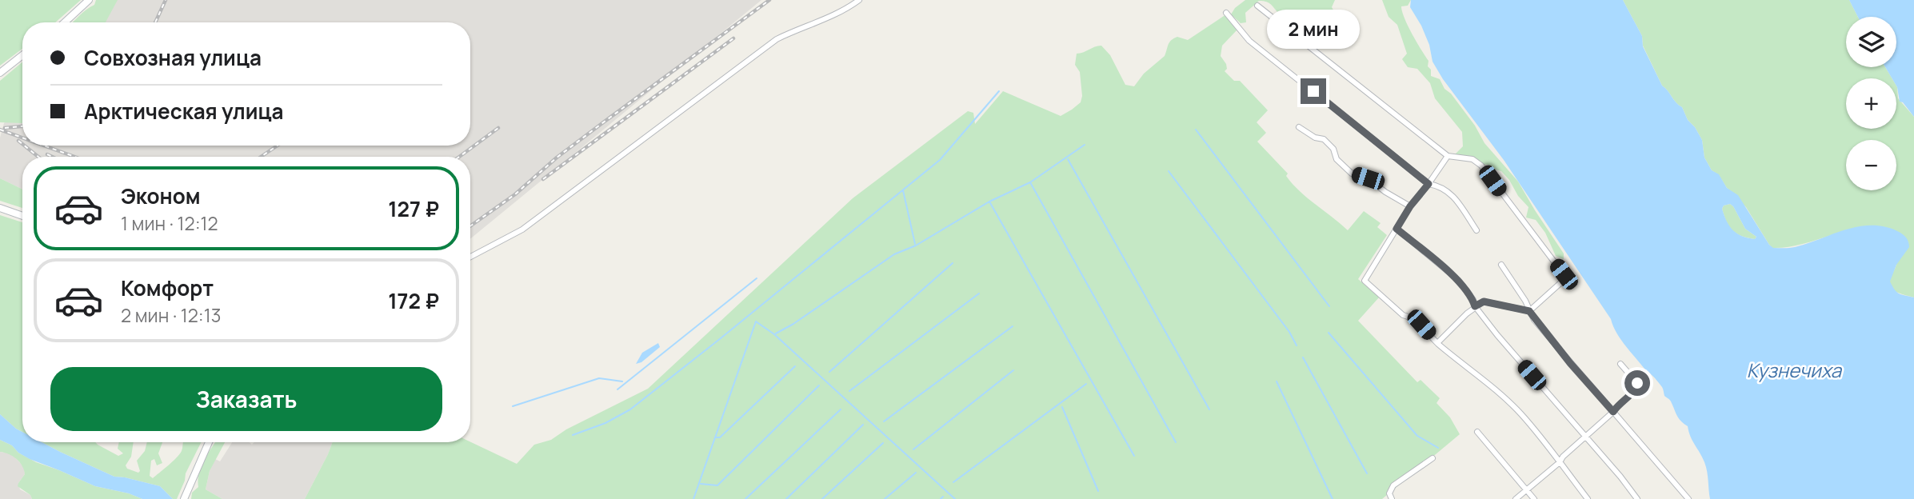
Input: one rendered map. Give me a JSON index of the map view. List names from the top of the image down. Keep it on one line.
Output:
{"water":["Кузнечиха"],"page":{"bubble":"2 мин","map_buttons":["+","−"],"banner":["Совхозная улица","Арктическая улица"],"list":[{"name":"Эконом","note":"1 мин · 12:12","value":"127 ₽"},{"name":"Комфорт","note":"2 мин · 12:13","value":"172 ₽"}],"buttons":"Заказать"}}
